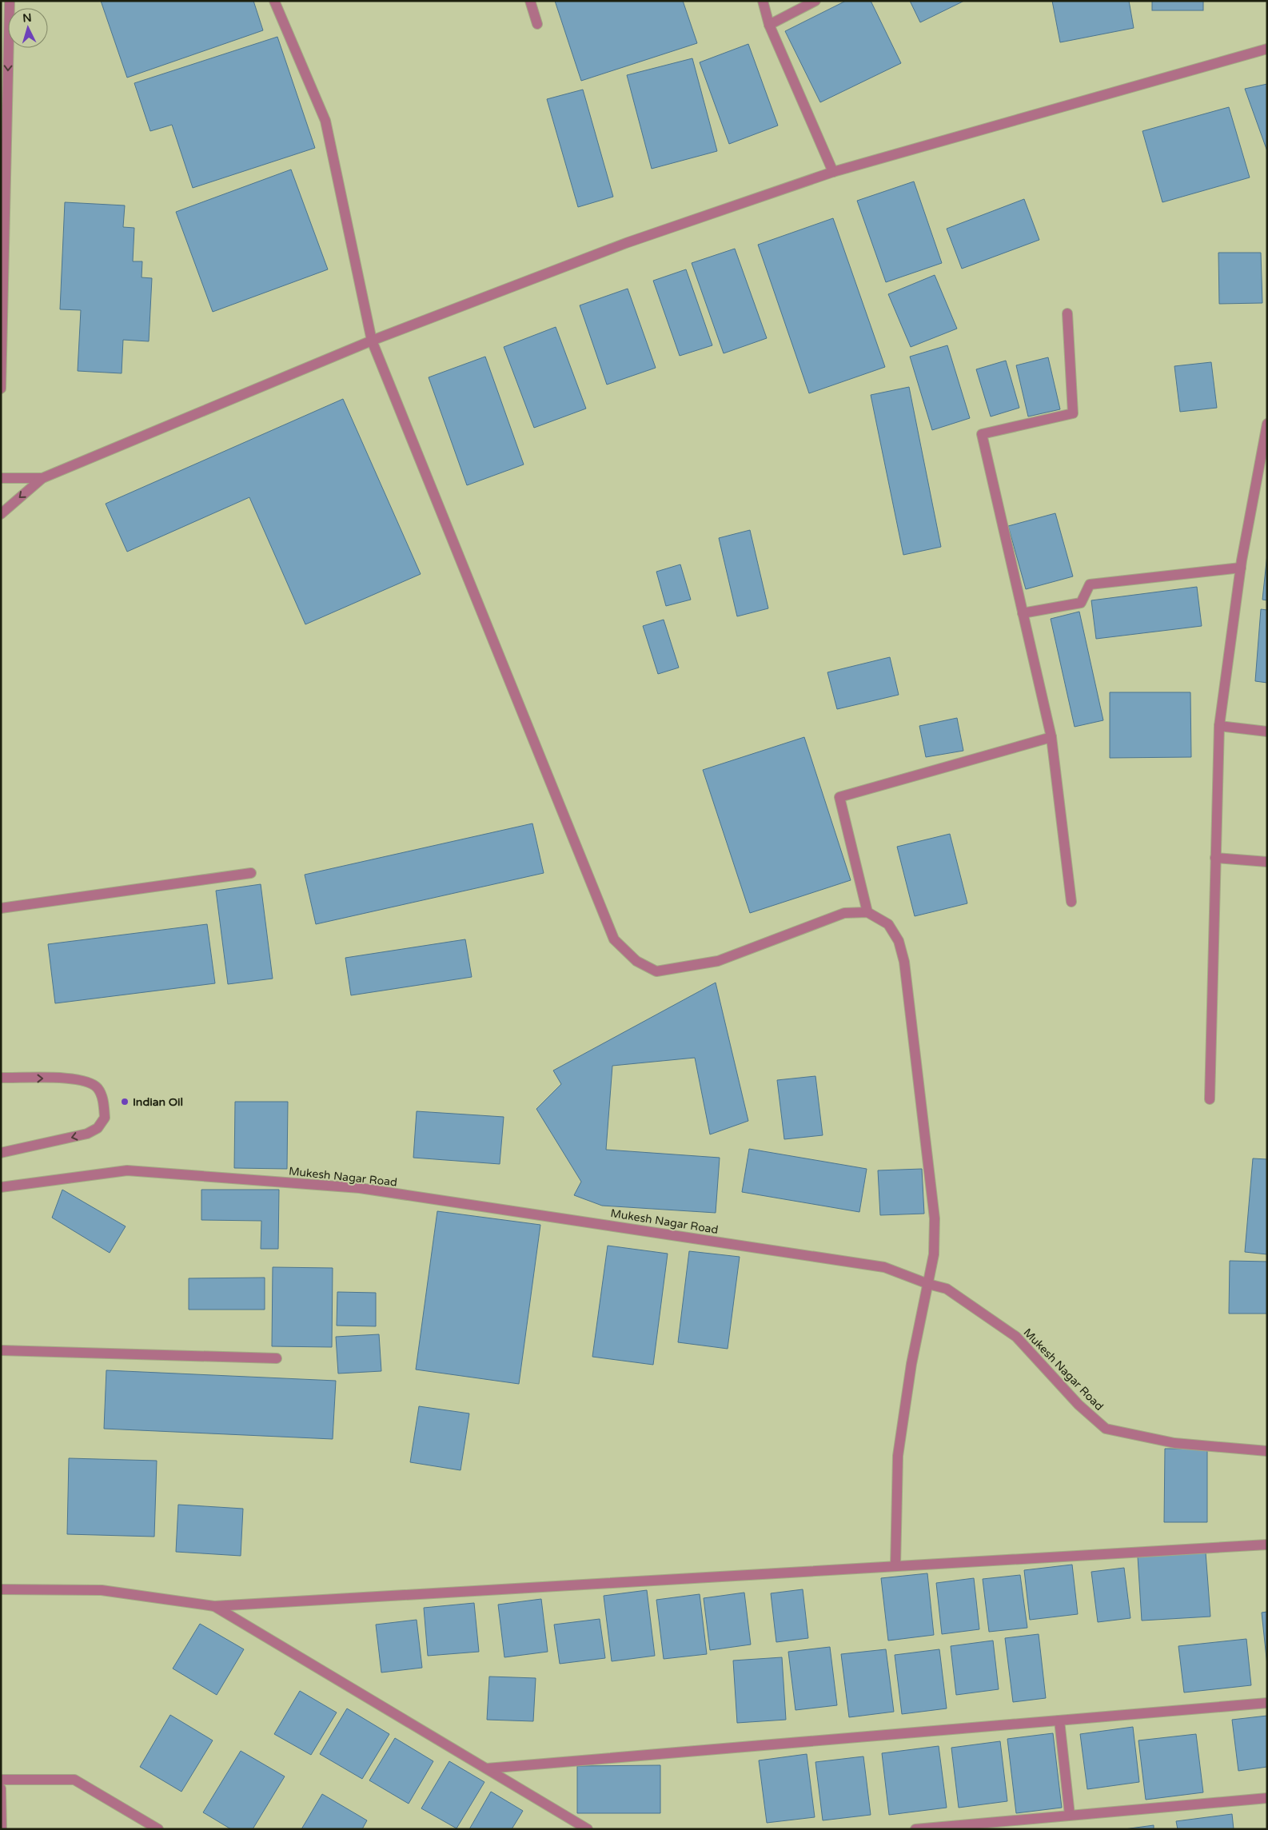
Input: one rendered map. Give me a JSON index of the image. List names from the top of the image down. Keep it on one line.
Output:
{"streets":{"street":["Mukesh Nagar Road"]},"places":["Indian Oil"],"north":"top"}
